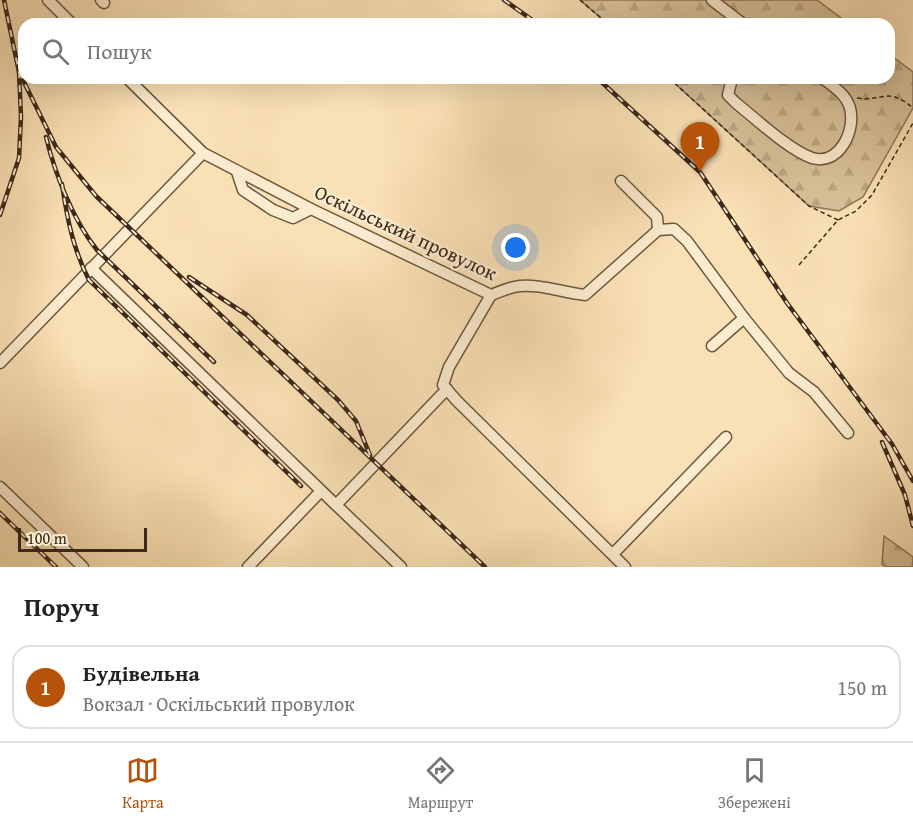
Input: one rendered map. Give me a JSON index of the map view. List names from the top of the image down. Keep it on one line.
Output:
{"streets":{"street":["Оскільський провулок"]},"scale_bar":"100 m","page":{"search":"Пошук","pins":"1","scale":"100 m","heading":"Поруч","list":[{"mark":"1","name":"Будівельна","note":"Вокзал · Оскільський провулок","value":"150 m"}],"nav":["Карта","Маршрут","Збережені"]}}
